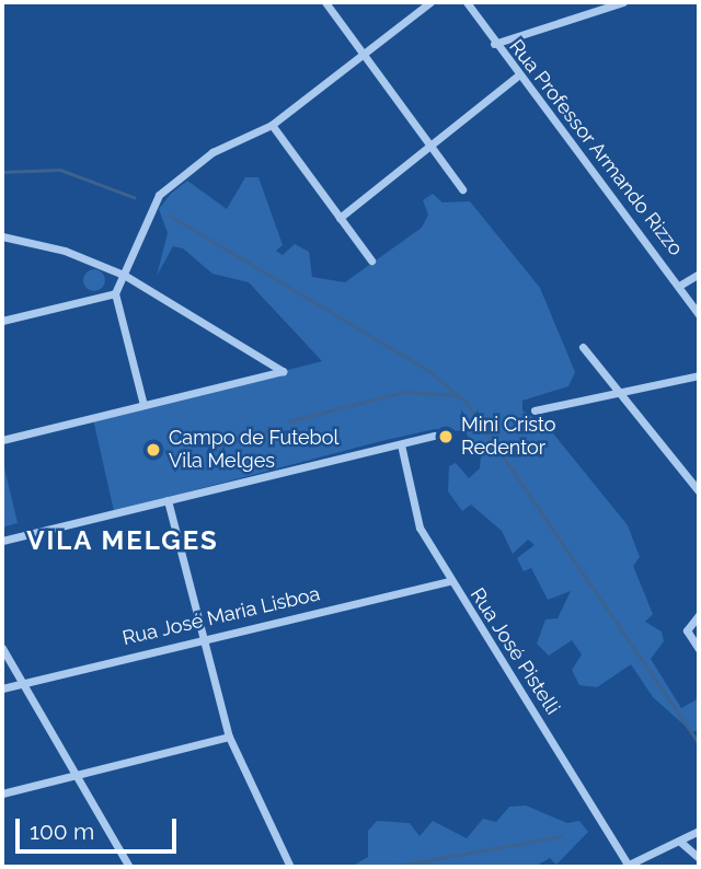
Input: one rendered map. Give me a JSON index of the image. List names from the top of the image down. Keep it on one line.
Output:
{"streets":{"street":["Rua Professor Armando Rizzo","Rua José Maria Lisboa","Rua José Pistelli"]},"crossings":[["Rua José Maria Lisboa","Rua José Pistelli"]],"districts":["VILA MELGES"],"places":["Mini Cristo Redentor","Campo de Futebol Vila Melges"],"scale_bar":"100 m"}
